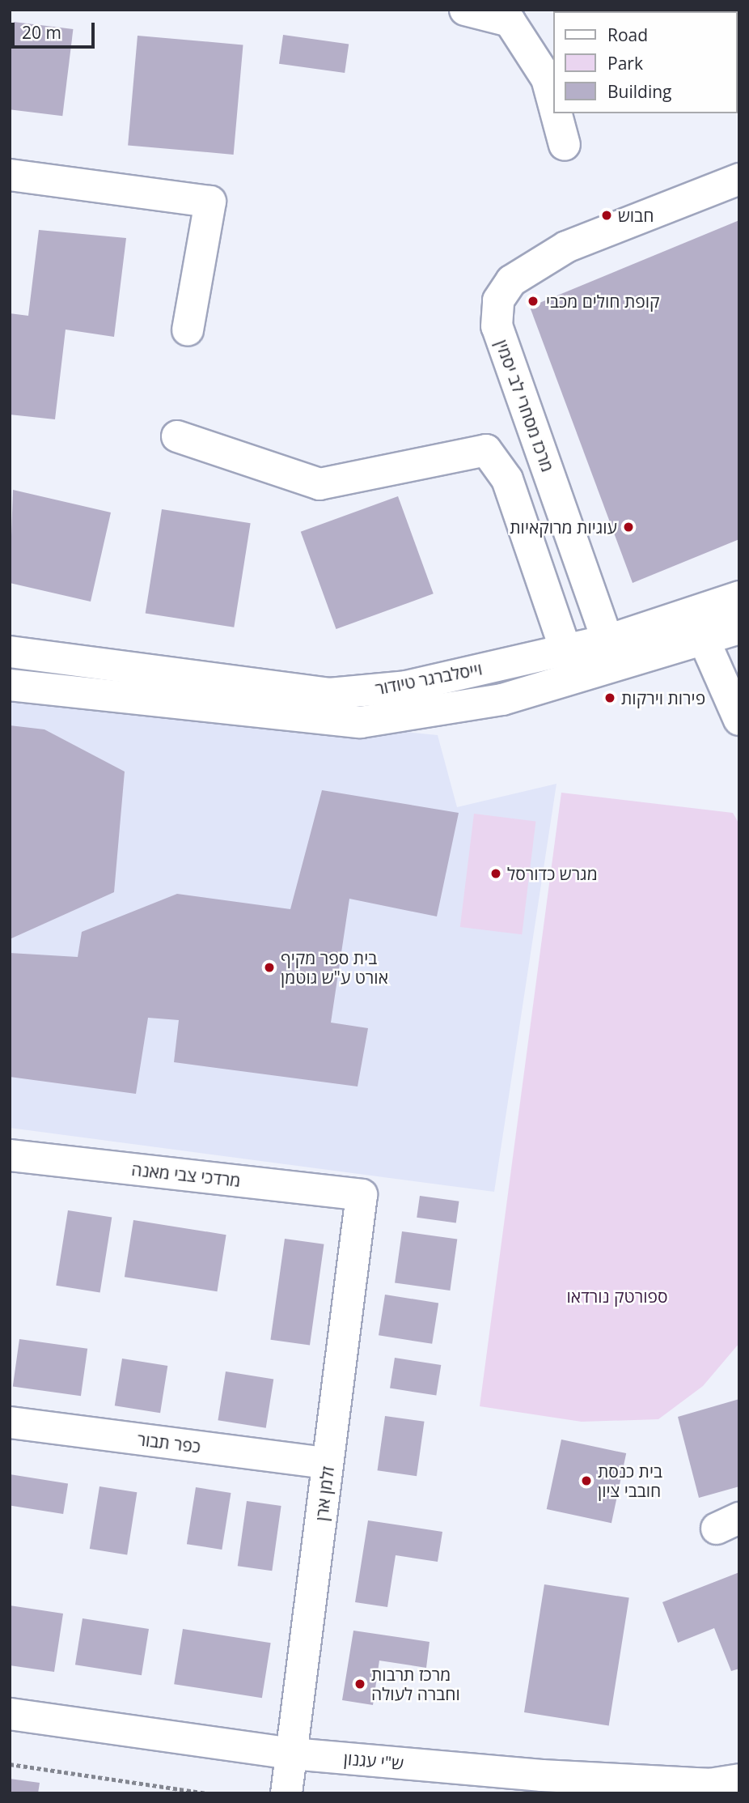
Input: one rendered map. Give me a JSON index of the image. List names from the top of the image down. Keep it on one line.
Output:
{"streets":{"street":["מרכז מסחרי לב יסמין","וייסלברגר טיודור","מרדכי צבי מאנה","כפר תבור","זלמן ארן","ש\"י עגנון"]},"crossings":[["מרכז מסחרי לב יסמין","וייסלברגר טיודור"],["מרדכי צבי מאנה","זלמן ארן"],["כפר תבור","זלמן ארן"],["זלמן ארן","ש\"י עגנון"]],"parks":["ספורטק נורדאו"],"places":["חבוש","קופת חולים מכבי","עוגיות מרוקאיות","פירות וירקות","מגרש כדורסל","בית ספר מקיף אורט ע\"ש גוטמן","בית כנסת חובבי ציון","מרכז תרבות וחברה לעולה"],"legend":["Road","Park","Building"],"scale_bar":"20 m"}
